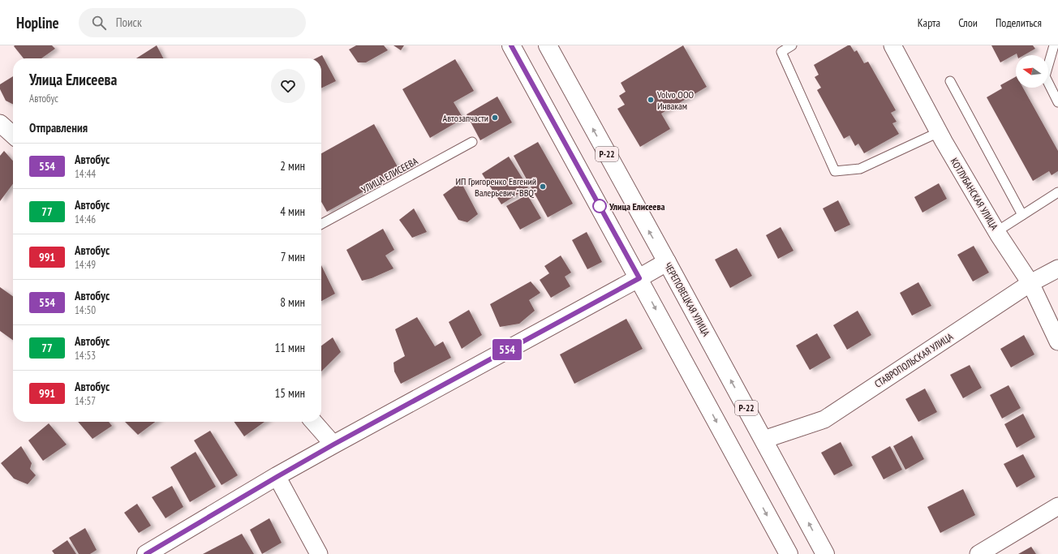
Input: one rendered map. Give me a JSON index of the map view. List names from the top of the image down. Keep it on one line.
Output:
{"streets":{"highway":["Р-22","ЧЕРЕПОВЕЦКАЯ УЛИЦА"],"street":["КОТЛУБАНСКАЯ УЛИЦА","СТАВРОПОЛЬСКАЯ УЛИЦА"],"lane":["УЛИЦА ЕЛИСЕЕВА"]},"crossings":[["КОТЛУБАНСКАЯ УЛИЦА","СТАВРОПОЛЬСКАЯ УЛИЦА"],["ЧЕРЕПОВЕЦКАЯ УЛИЦА","СТАВРОПОЛЬСКАЯ УЛИЦА"]],"places":["Volvo ООО Инвакам","Автозапчасти","ИП Григоренко Евгений Валерьевич \"BBQ\"","Улица Елисеева"],"lines":["bus line 554"],"north":"left","page":{"header":"Hopline","search":"Поиск","nav":["Карта","Слои","Поделиться"],"on_map":"554","heading":[["Улица Елисеева","Автобус"],"Отправления"],"list":[{"mark":"554","name":"Автобус","note":"14:44","value":"2 мин"},{"mark":"77","name":"Автобус","note":"14:46","value":"4 мин"},{"mark":"991","name":"Автобус","note":"14:49","value":"7 мин"},{"mark":"554","name":"Автобус","note":"14:50","value":"8 мин"},{"mark":"77","name":"Автобус","note":"14:53","value":"11 мин"},{"mark":"991","name":"Автобус","note":"14:57","value":"15 мин"}]}}
